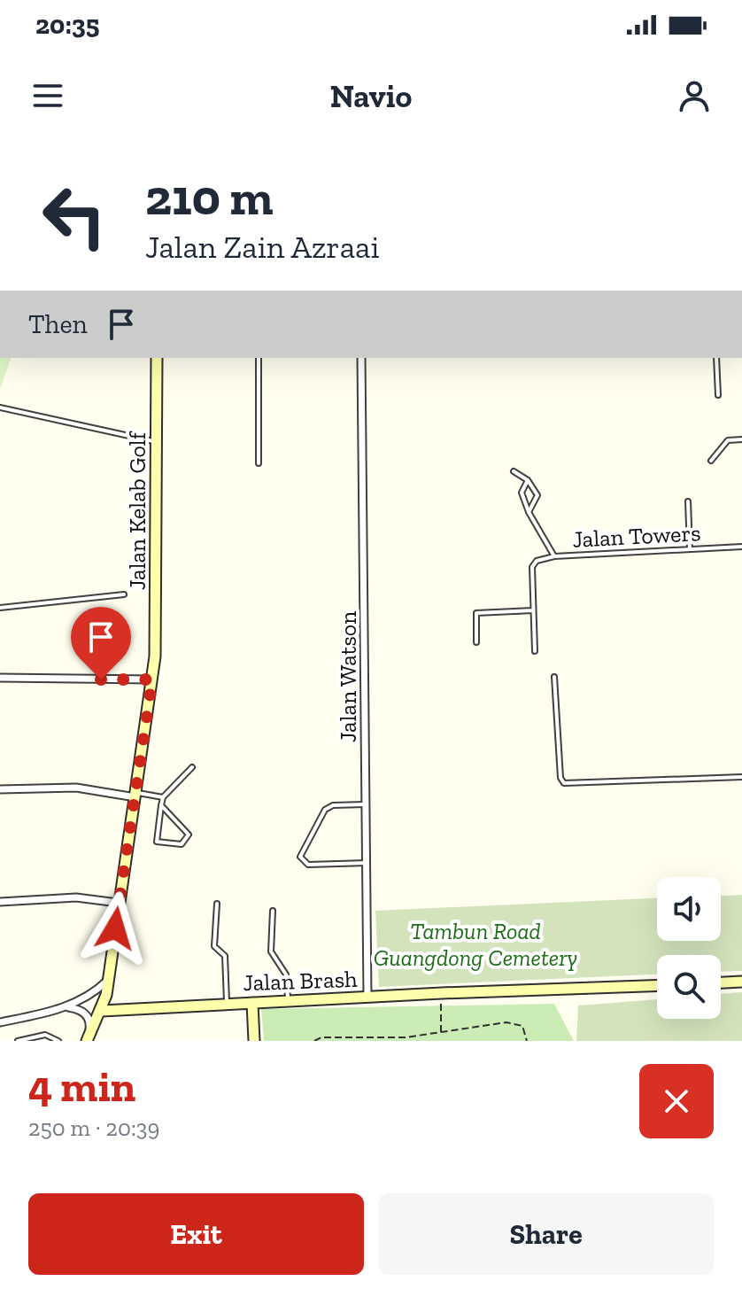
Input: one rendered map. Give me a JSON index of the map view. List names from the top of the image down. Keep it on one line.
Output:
{"streets":{"street":["Jalan Kelab Golf","Jalan Watson","Jalan Brash"],"lane":["Jalan Towers"]},"crossings":[["Jalan Kelab Golf","Jalan Brash"],["Jalan Watson","Jalan Brash"]],"parks":["Tambun Road Guangdong Cemetery"],"page":{"status":"20:35","header":"Navio","turn":["210 m","Jalan Zain Azraai"],"then":"Then","heading":["4 min","250 m · 20:39"],"buttons":["Exit","Share"]}}
